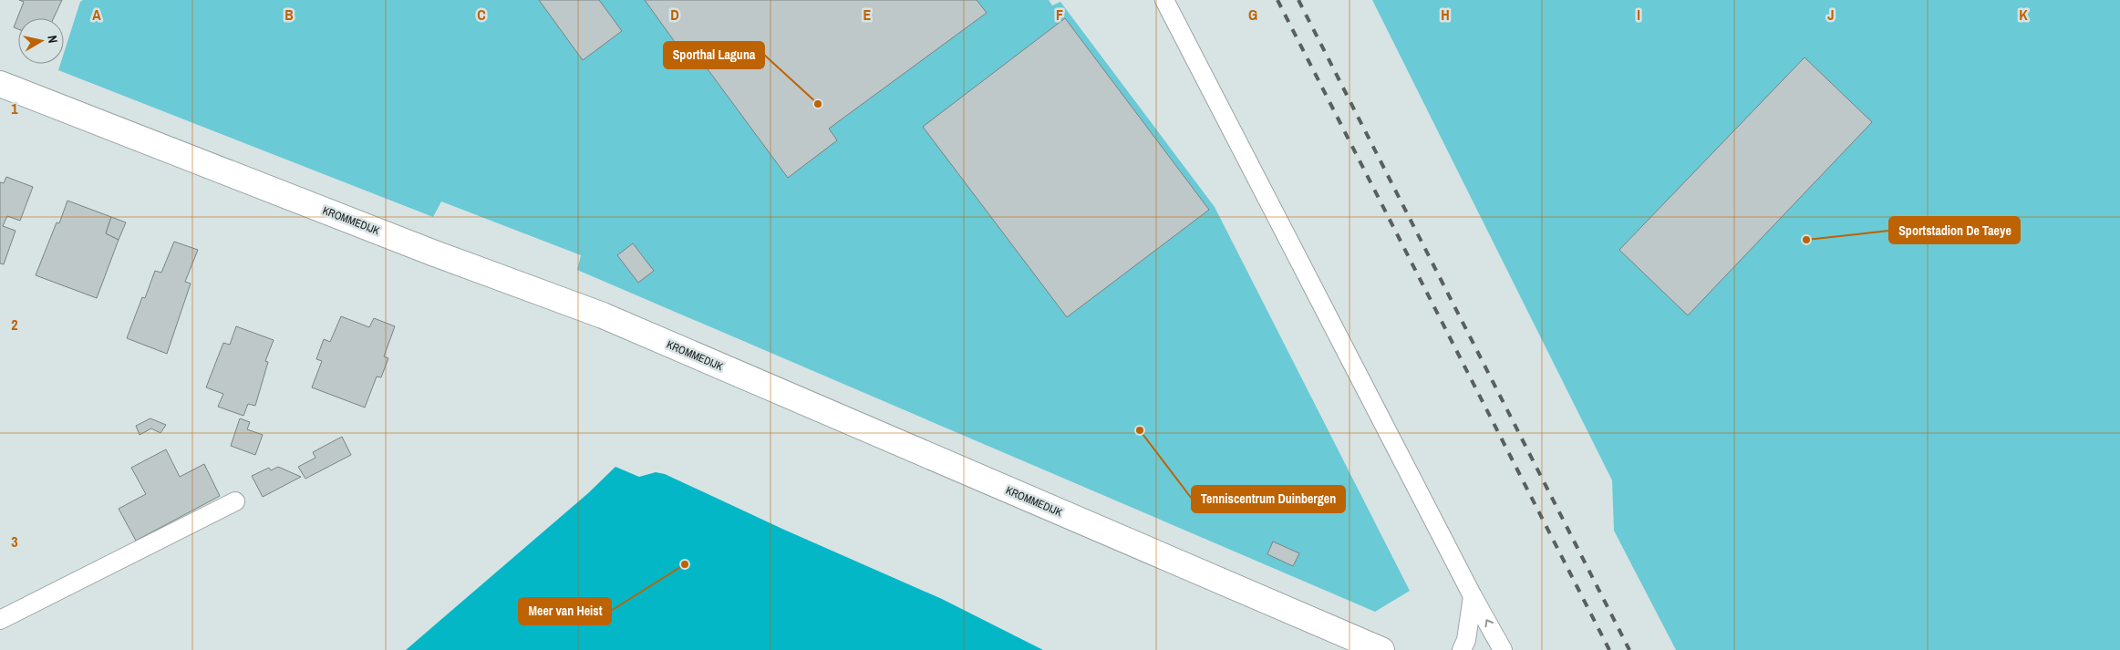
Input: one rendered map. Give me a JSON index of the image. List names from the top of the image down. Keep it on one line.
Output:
{"streets":{"street":["KROMMEDIJK"]},"places":["Sporthal Laguna","Sportstadion De Taeye","Tenniscentrum Duinbergen","Meer van Heist"],"north":"right","grid":{"columns":["A","B","C","D","E","F","G","H","I","J","K"],"rows":["1","2","3"]}}
